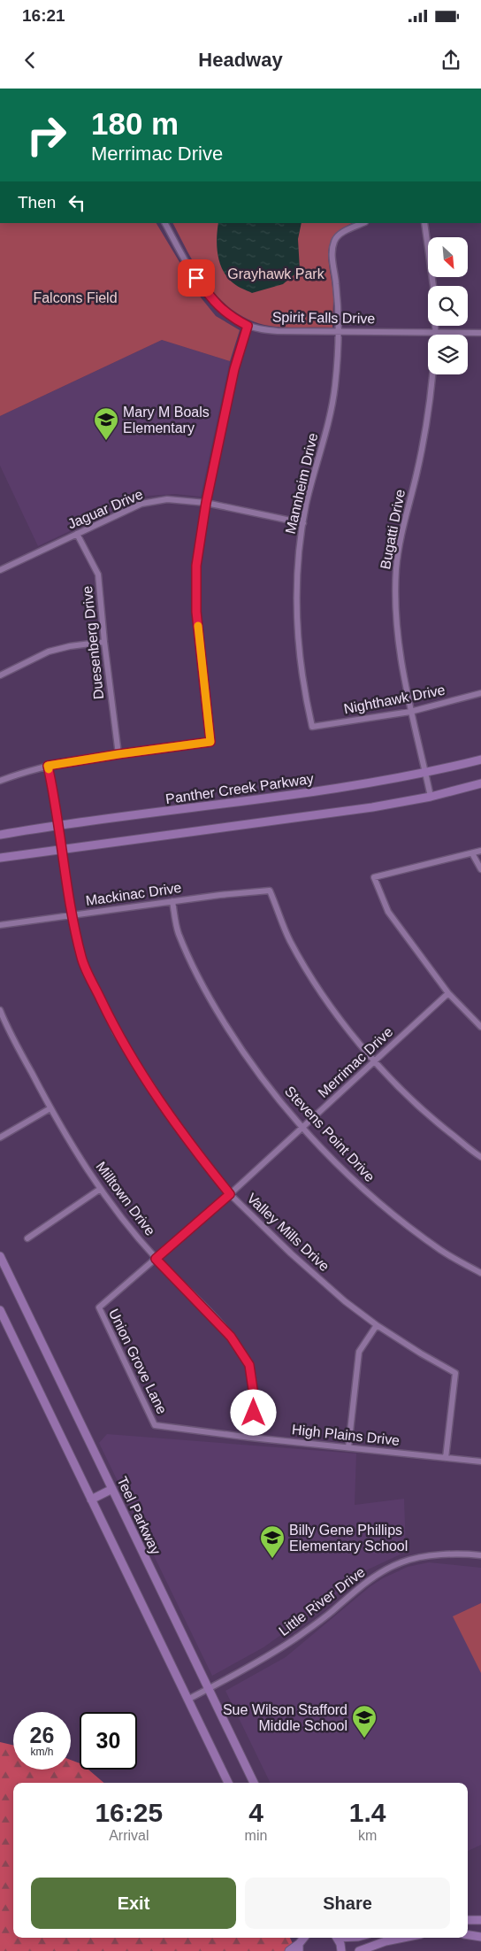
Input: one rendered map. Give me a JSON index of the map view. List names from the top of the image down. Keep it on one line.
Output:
{"streets":{"main road":["Panther Creek Parkway","Teel Parkway"],"street":["Spirit Falls Drive","Mannheim Drive","Jaguar Drive","Bugatti Drive","Duesenberg Drive","Nighthawk Drive","Mackinac Drive","Merrimac Drive","Stevens Point Drive","Milltown Drive","Valley Mills Drive","Union Grove Lane","High Plains Drive","Little River Drive"]},"crossings":[["Spirit Falls Drive","Mannheim Drive"],["Spirit Falls Drive","Bugatti Drive"],["Mannheim Drive","Jaguar Drive"],["Mannheim Drive","Nighthawk Drive"],["Jaguar Drive","Duesenberg Drive"],["Bugatti Drive","Nighthawk Drive"],["Bugatti Drive","Panther Creek Parkway"],["Panther Creek Parkway","Valley Mills Drive"],["Mackinac Drive","Merrimac Drive"],["Mackinac Drive","Stevens Point Drive"],["Mackinac Drive","Valley Mills Drive"],["Merrimac Drive","Stevens Point Drive"],["Merrimac Drive","Milltown Drive"],["Merrimac Drive","Valley Mills Drive"],["Merrimac Drive","Union Grove Lane"],["Milltown Drive","High Plains Drive"],["Valley Mills Drive","High Plains Drive"],["Union Grove Lane","High Plains Drive"],["Teel Parkway","Little River Drive"]],"parks":["Grayhawk Park","Falcons Field"],"places":{"school or university":["Mary M Boals Elementary","Billy Gene Phillips Elementary School","Sue Wilson Stafford Middle School"]},"north":"bottom right","page":{"status":"16:21","header":"Headway","turn":["180 m","Merrimac Drive"],"then":"Then","speed":"26 km/h","limit":"30","eta":["16:25","Arrival","4","min","1.4","km"],"buttons":["Exit","Share"]}}
